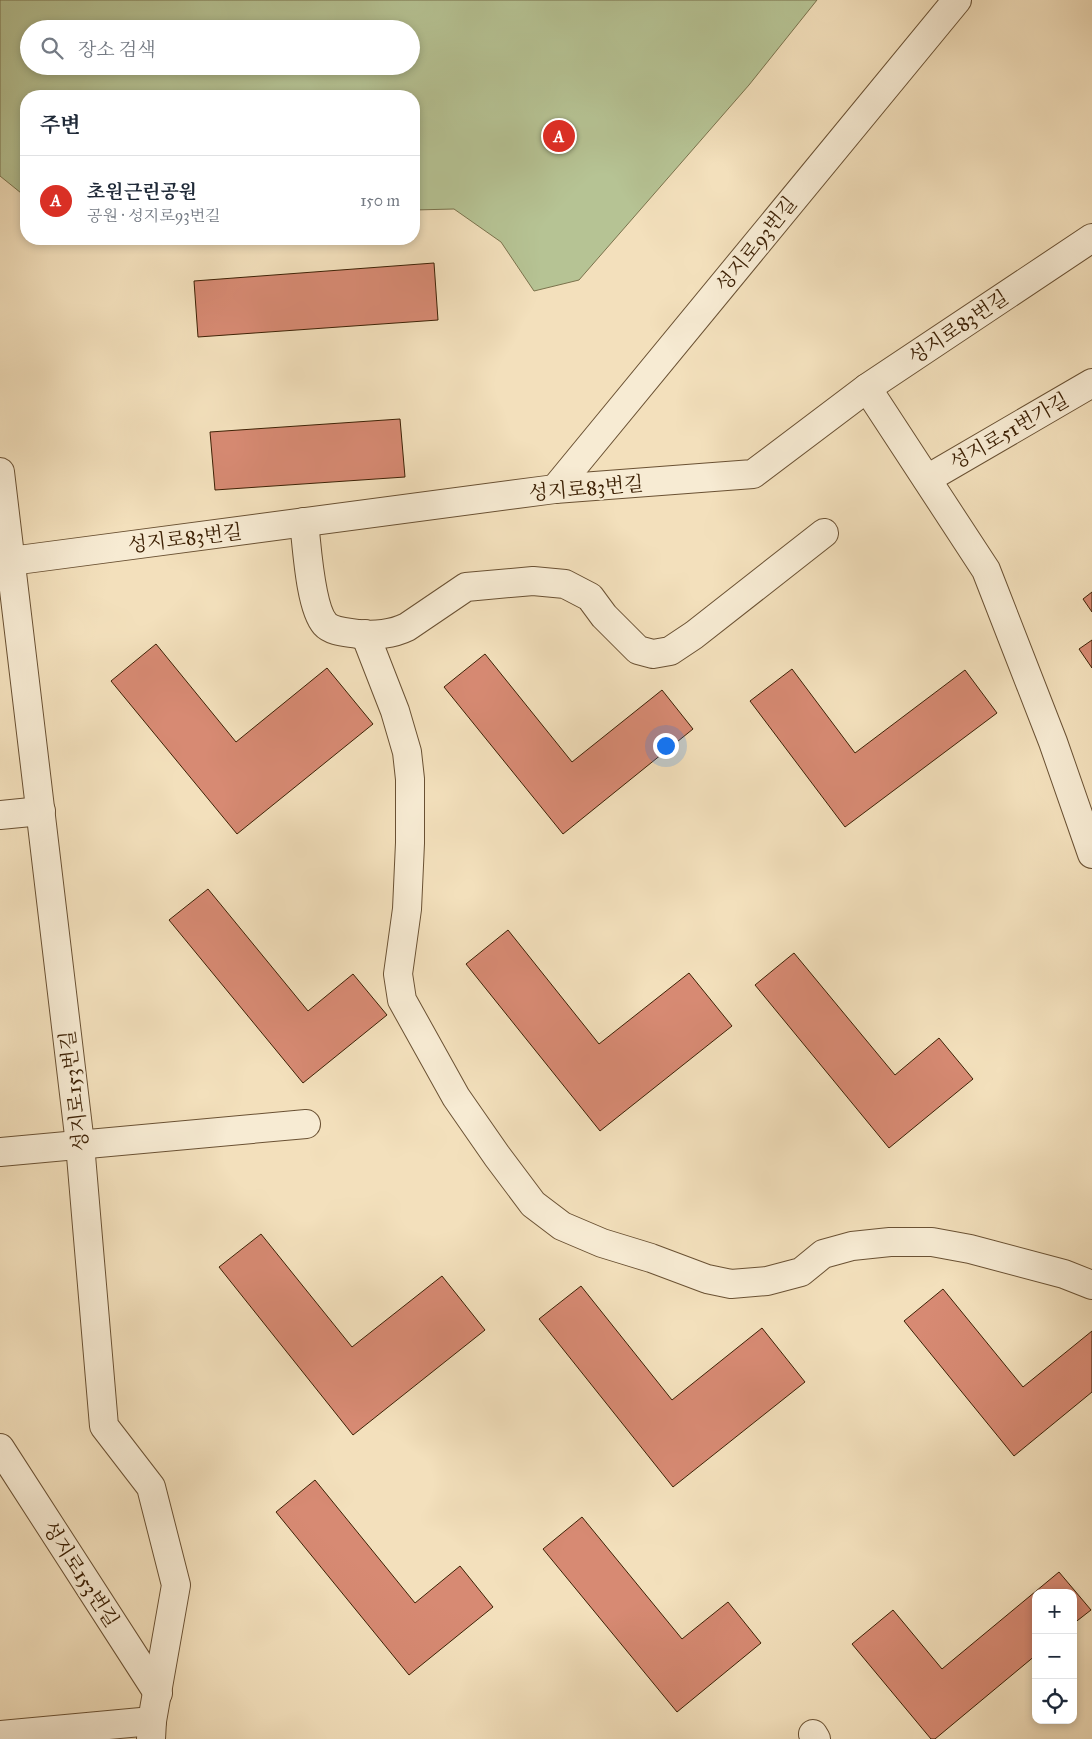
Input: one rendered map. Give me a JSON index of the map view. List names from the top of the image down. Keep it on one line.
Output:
{"streets":{"street":["성지로93번길","성지로83번길","성지로51번가길","성지로153번길"]},"crossings":[["성지로93번길","성지로83번길"],["성지로83번길","성지로153번길"]],"page":{"search":"장소 검색","heading":"주변","pins":"A","list":[{"mark":"A","name":"초원근린공원","note":"공원 · 성지로93번길","value":"150 m"}],"map_buttons":["+","−"]}}
